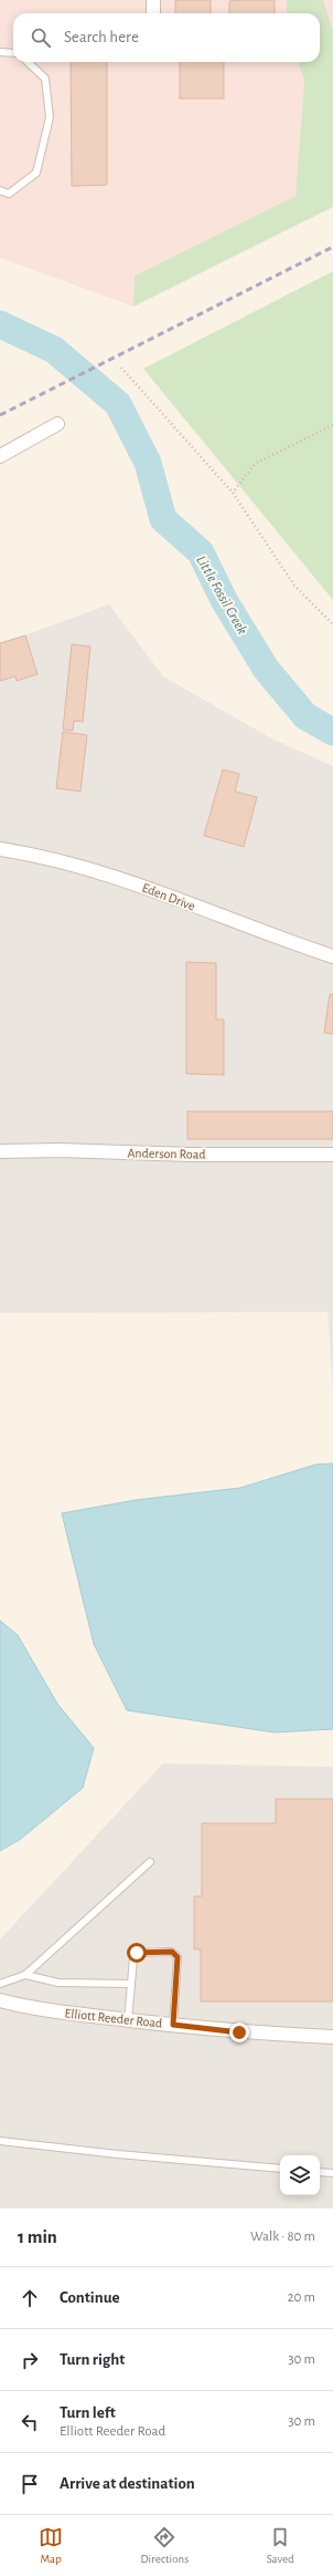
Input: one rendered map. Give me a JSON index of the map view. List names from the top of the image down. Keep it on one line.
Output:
{"streets":{"street":["Eden Drive","Anderson Road","Elliott Reeder Road"]},"water":["Little Fossil Creek"],"page":{"search":"Search here","heading":["1 min","Walk · 80 m"],"list":[["Continue","20 m"],["Turn right","30 m"],["Turn left","Elliott Reeder Road","30 m"],"Arrive at destination"],"nav":["Map","Directions","Saved"]}}
